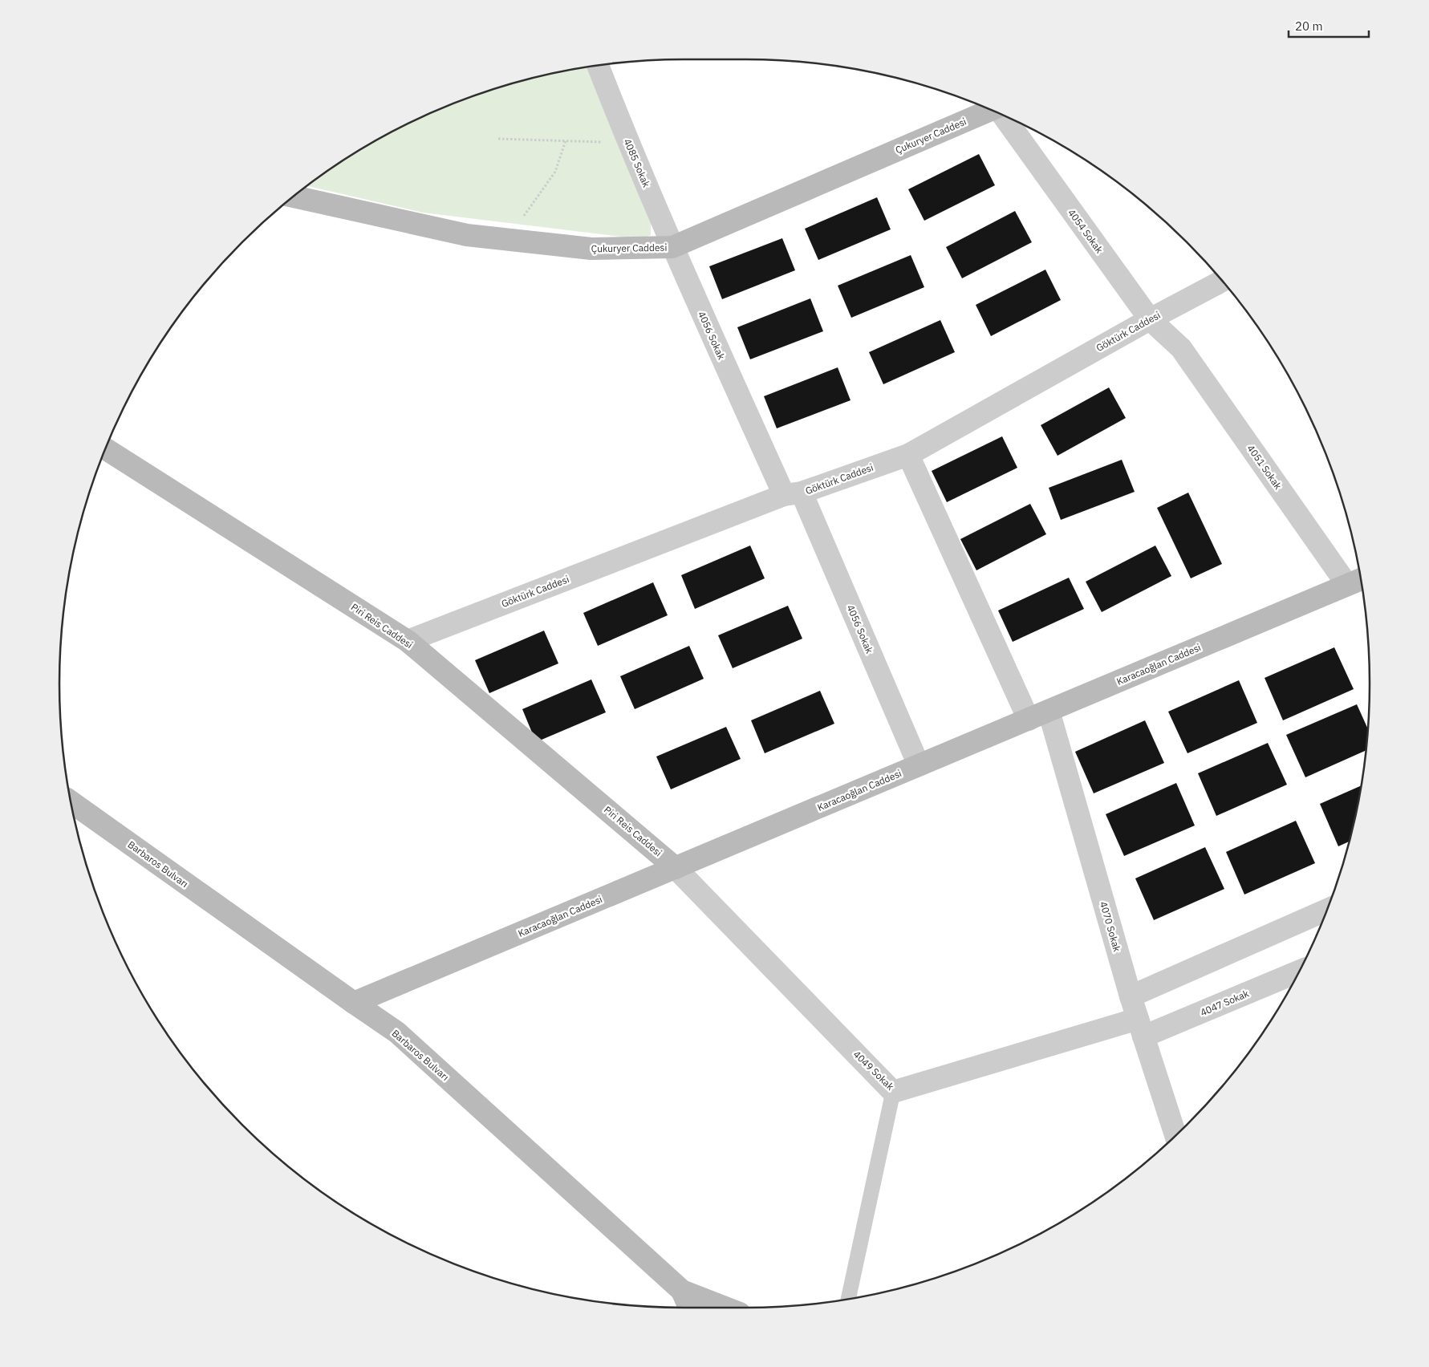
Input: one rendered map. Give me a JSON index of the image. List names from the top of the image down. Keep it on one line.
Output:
{"streets":{"street":["Çukuryer Caddesi","4085 Sokak","4054 Sokak","Göktürk Caddesi","4056 Sokak","4051 Sokak","Piri Reis Caddesi","Karacaoğlan Caddesi","Barbaros Bulvarı","4070 Sokak","4047 Sokak","4049 Sokak"]},"crossings":[["Çukuryer Caddesi","4085 Sokak"],["Çukuryer Caddesi","4056 Sokak"],["4085 Sokak","4056 Sokak"],["4054 Sokak","Göktürk Caddesi"],["4054 Sokak","4051 Sokak"],["Göktürk Caddesi","4056 Sokak"],["Göktürk Caddesi","Piri Reis Caddesi"],["Göktürk Caddesi","4070 Sokak"],["4056 Sokak","Karacaoğlan Caddesi"],["4051 Sokak","Karacaoğlan Caddesi"],["Piri Reis Caddesi","Karacaoğlan Caddesi"],["Piri Reis Caddesi","4049 Sokak"],["Karacaoğlan Caddesi","Barbaros Bulvarı"],["Karacaoğlan Caddesi","4070 Sokak"],["Karacaoğlan Caddesi","4049 Sokak"],["4070 Sokak","4047 Sokak"],["4070 Sokak","4049 Sokak"],["4047 Sokak","4049 Sokak"]],"scale_bar":"20 m"}
